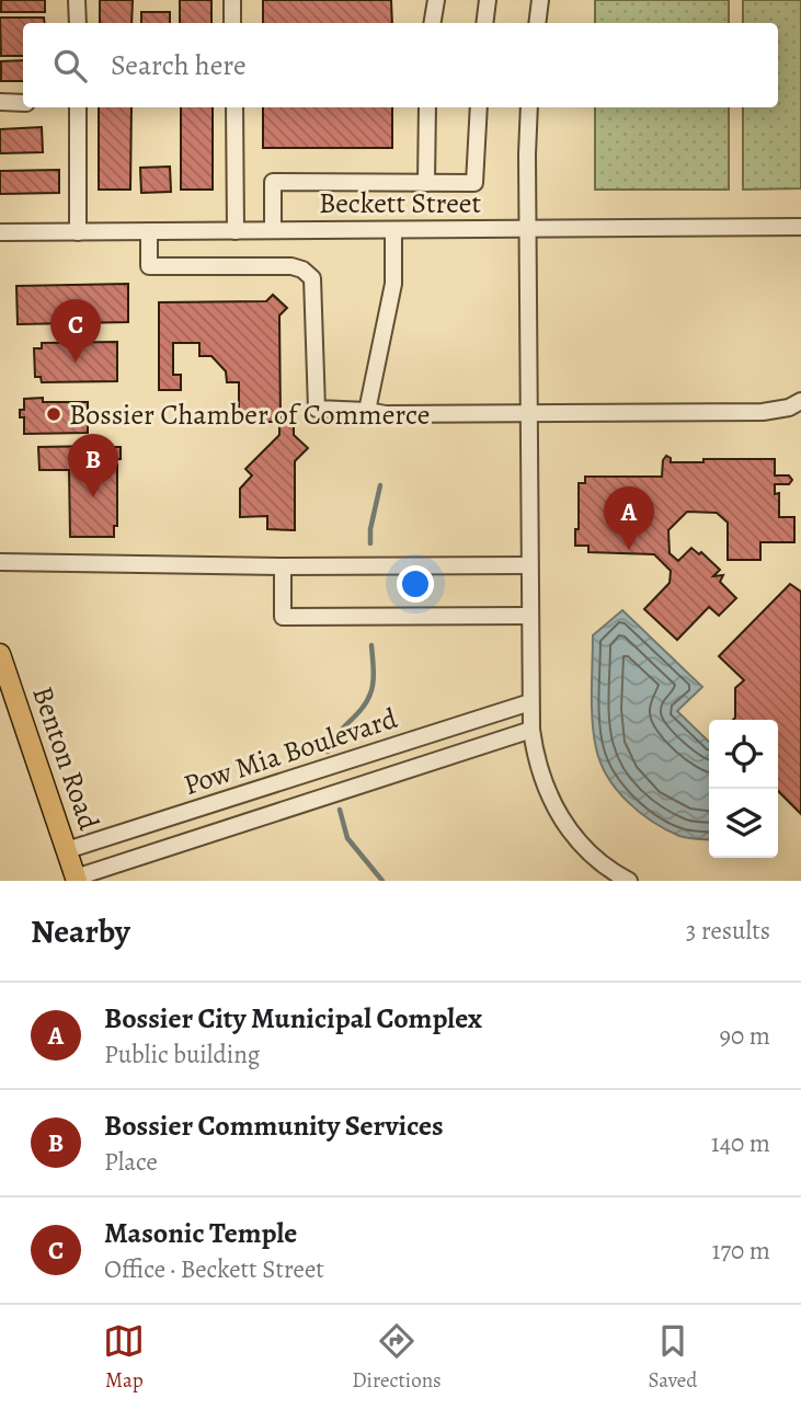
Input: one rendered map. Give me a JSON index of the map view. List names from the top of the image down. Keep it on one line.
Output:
{"streets":{"main road":["Benton Road"],"street":["Beckett Street","Pow Mia Boulevard"]},"crossings":[["Pow Mia Boulevard","Benton Road"]],"places":["Bossier Chamber of Commerce"],"page":{"search":"Search here","pins":["C","B","A"],"heading":["Nearby","3 results"],"list":[{"mark":"A","name":"Bossier City Municipal Complex","note":"Public building","value":"90 m"},{"mark":"B","name":"Bossier Community Services","note":"Place","value":"140 m"},{"mark":"C","name":"Masonic Temple","note":"Office · Beckett Street","value":"170 m"}],"nav":["Map","Directions","Saved"]}}
